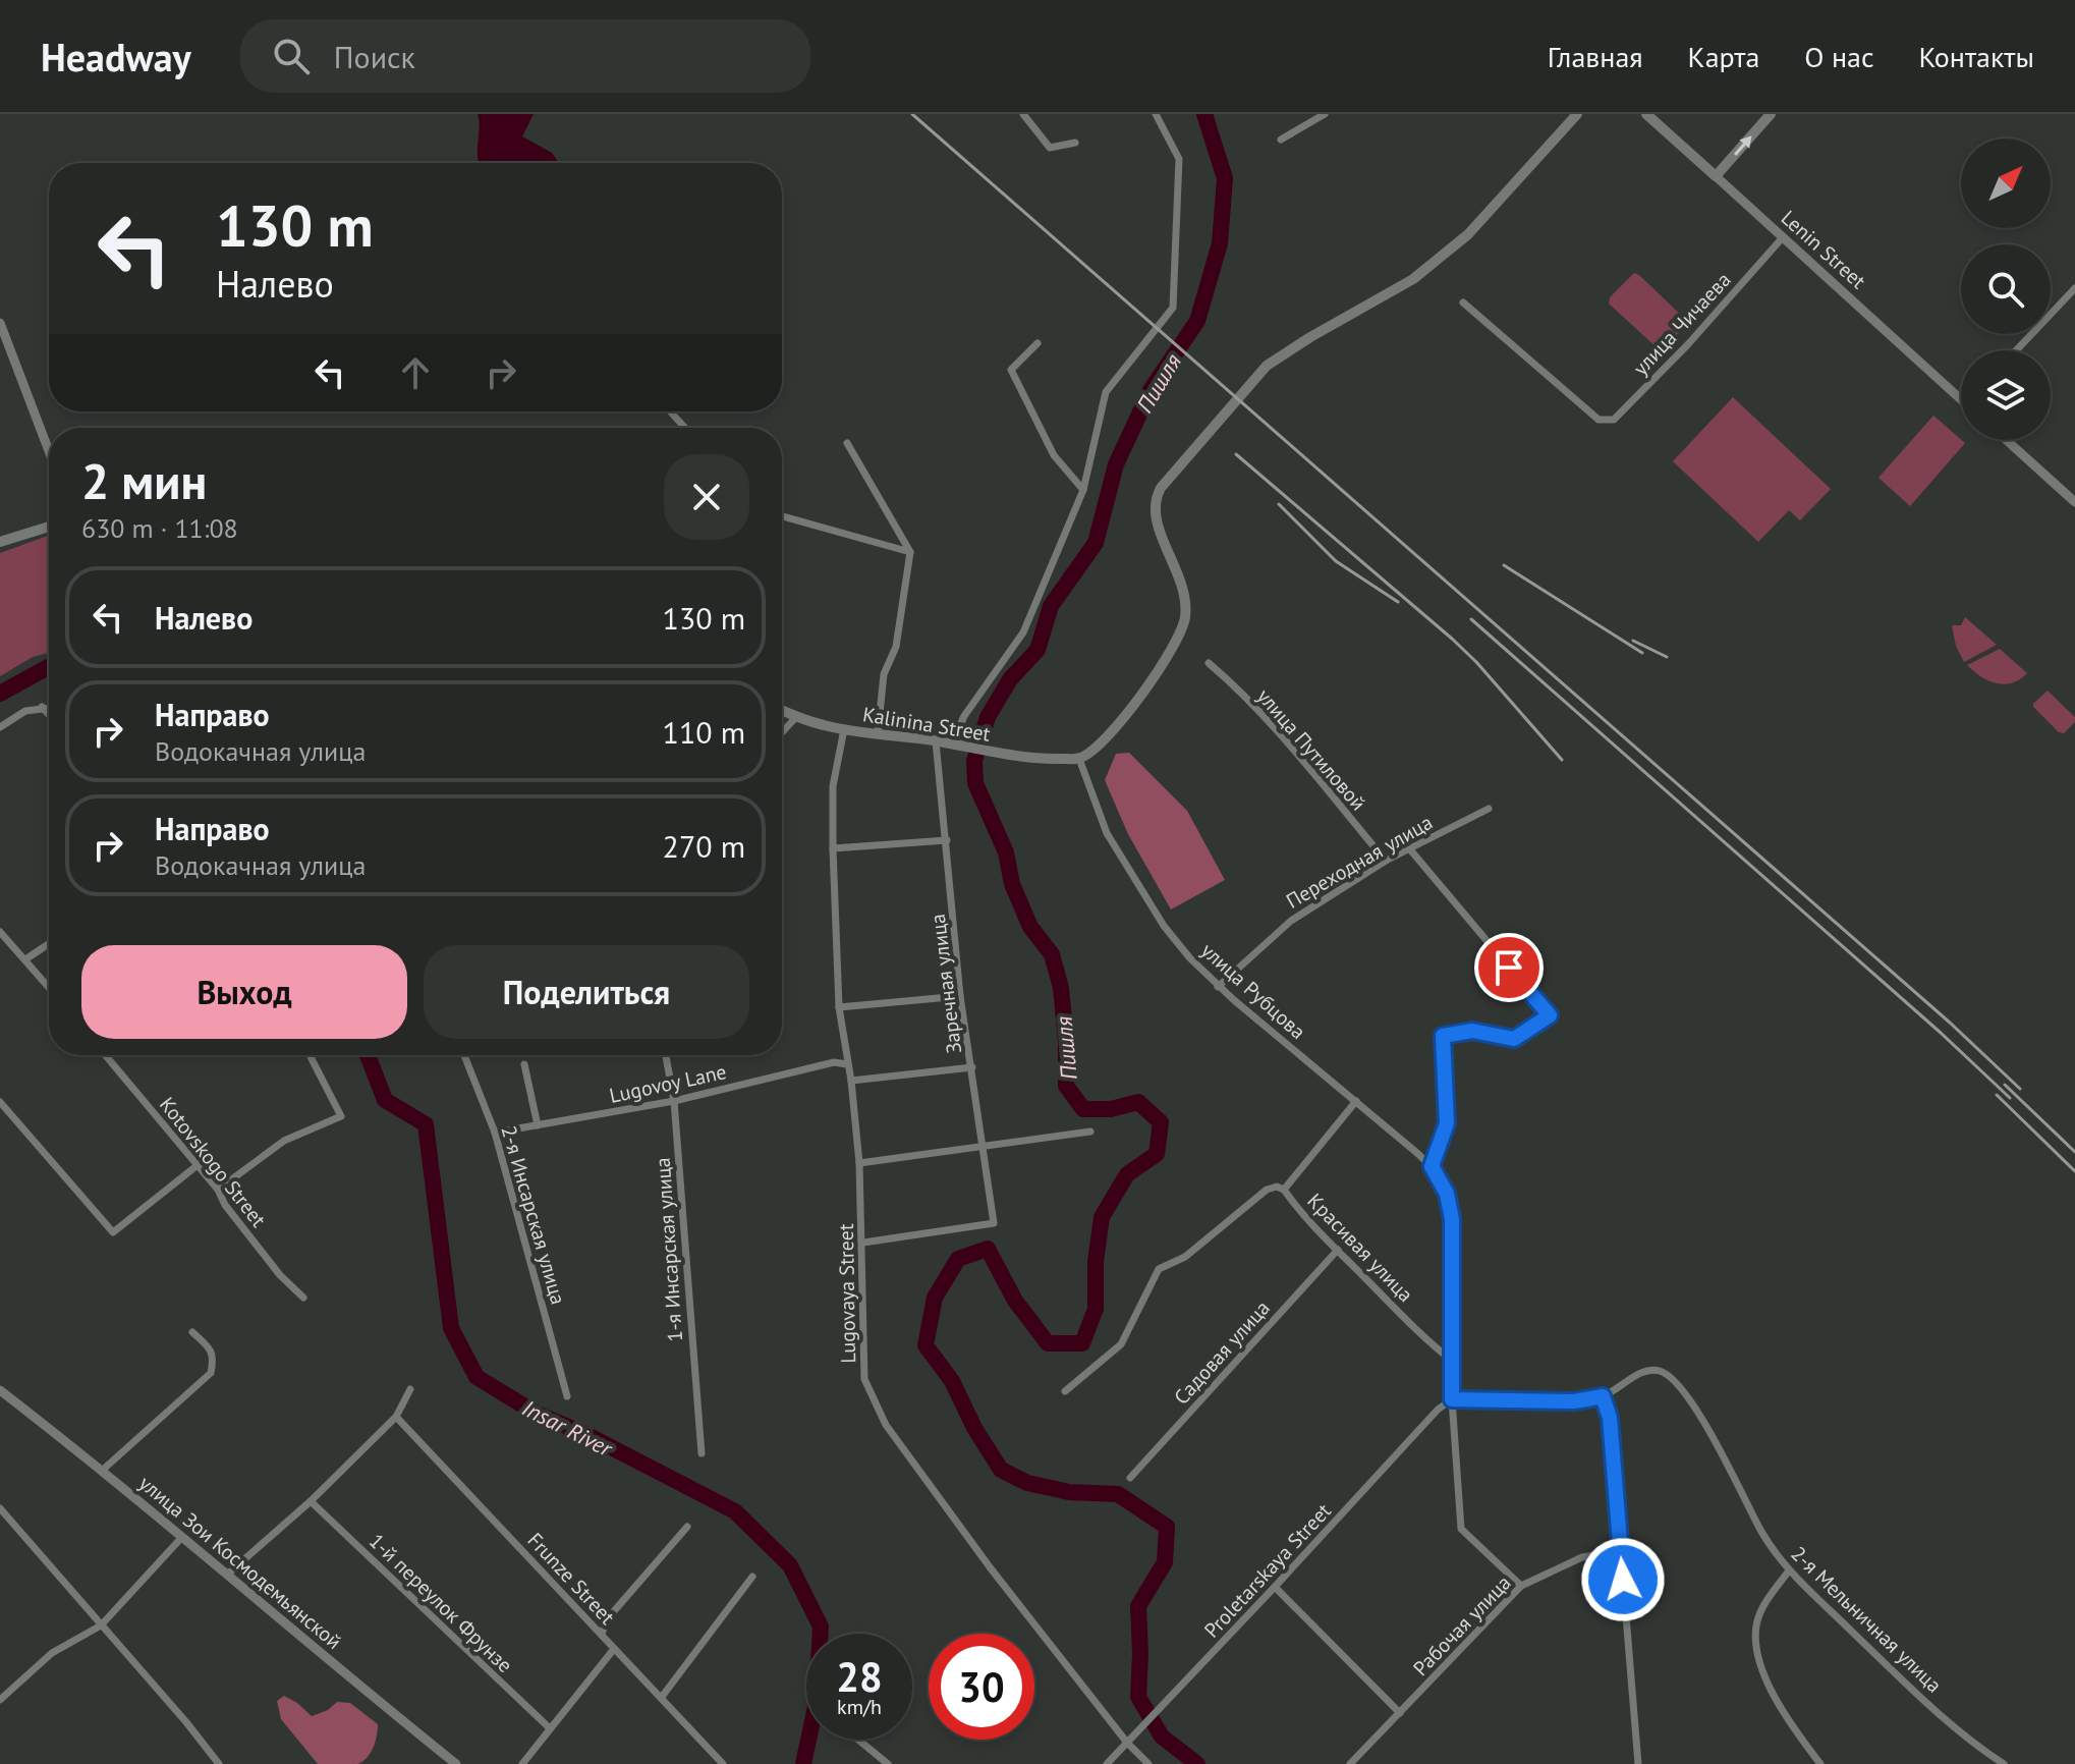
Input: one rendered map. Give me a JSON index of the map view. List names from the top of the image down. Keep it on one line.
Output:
{"streets":{"main road":["Lenin Street","Kalinina Street"],"street":["улица Чичаева","улица Путиловой","Переходная улица","Заречная улица","улица Рубцова","Lugovoy Lane","Kotovskogo Street","2-я Инсарская улица","Красивая улица","1-я Инсарская улица","Lugovaya Street","Садовая улица","улица Зои Космодемьянской","Proletarskaya Street","Frunze Street","1-й переулок Фрунзе","2-я Мельничная улица","Рабочая улица"]},"crossings":[["Lenin Street","улица Чичаева"],["Kalinina Street","Заречная улица"],["Kalinina Street","улица Рубцова"],["Kalinina Street","Lugovaya Street"],["улица Путиловой","Переходная улица"],["Переходная улица","улица Рубцова"],["Заречная улица","Lugovaya Street"],["Lugovoy Lane","2-я Инсарская улица"],["Lugovoy Lane","1-я Инсарская улица"],["Lugovoy Lane","Lugovaya Street"],["Красивая улица","Садовая улица"],["Lugovaya Street","Proletarskaya Street"]],"water":["Пишля","Insar River"],"north":"top right","page":{"header":"Headway","search":"Поиск","nav":["Главная","Карта","О нас","Контакты"],"turn":["130 m","Налево"],"heading":["2 мин","630 m · 11:08"],"list":[{"name":"Налево","value":"130 m"},{"name":"Направо","note":"Водокачная улица","value":"110 m"},{"name":"Направо","note":"Водокачная улица","value":"270 m"}],"buttons":["Выход","Поделиться"],"speed":"28 km/h","limit":"30"}}
